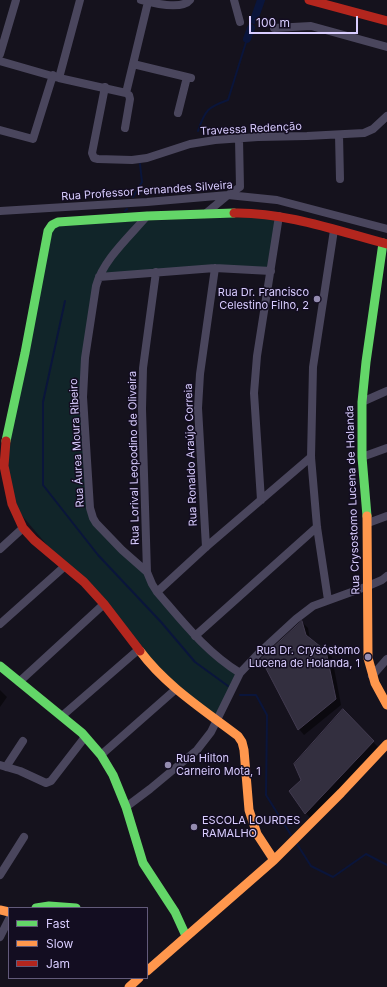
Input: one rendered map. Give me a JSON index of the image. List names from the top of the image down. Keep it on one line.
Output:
{"streets":{"main road":["Rua Crysostomo Lucena de Holanda"],"street":["Travessa Redenção","Rua Professor Fernandes Silveira","Rua Áurea Moura Ribeiro","Rua Ronaldo Araújo Correia","Rua Lorival Leopodino de Oliveira"]},"crossings":[["Rua Áurea Moura Ribeiro","Rua Lorival Leopodino de Oliveira"],["Rua Áurea Moura Ribeiro","Rua Crysostomo Lucena de Holanda"]],"places":["Rua Dr. Francisco Celestino Filho, 2","Rua Dr. Crysóstomo Lucena de Holanda, 1","Rua Hilton Carneiro Mota, 1","ESCOLA LOURDES RAMALHO"],"legend":["Fast","Slow","Jam"],"scale_bar":"100 m"}
